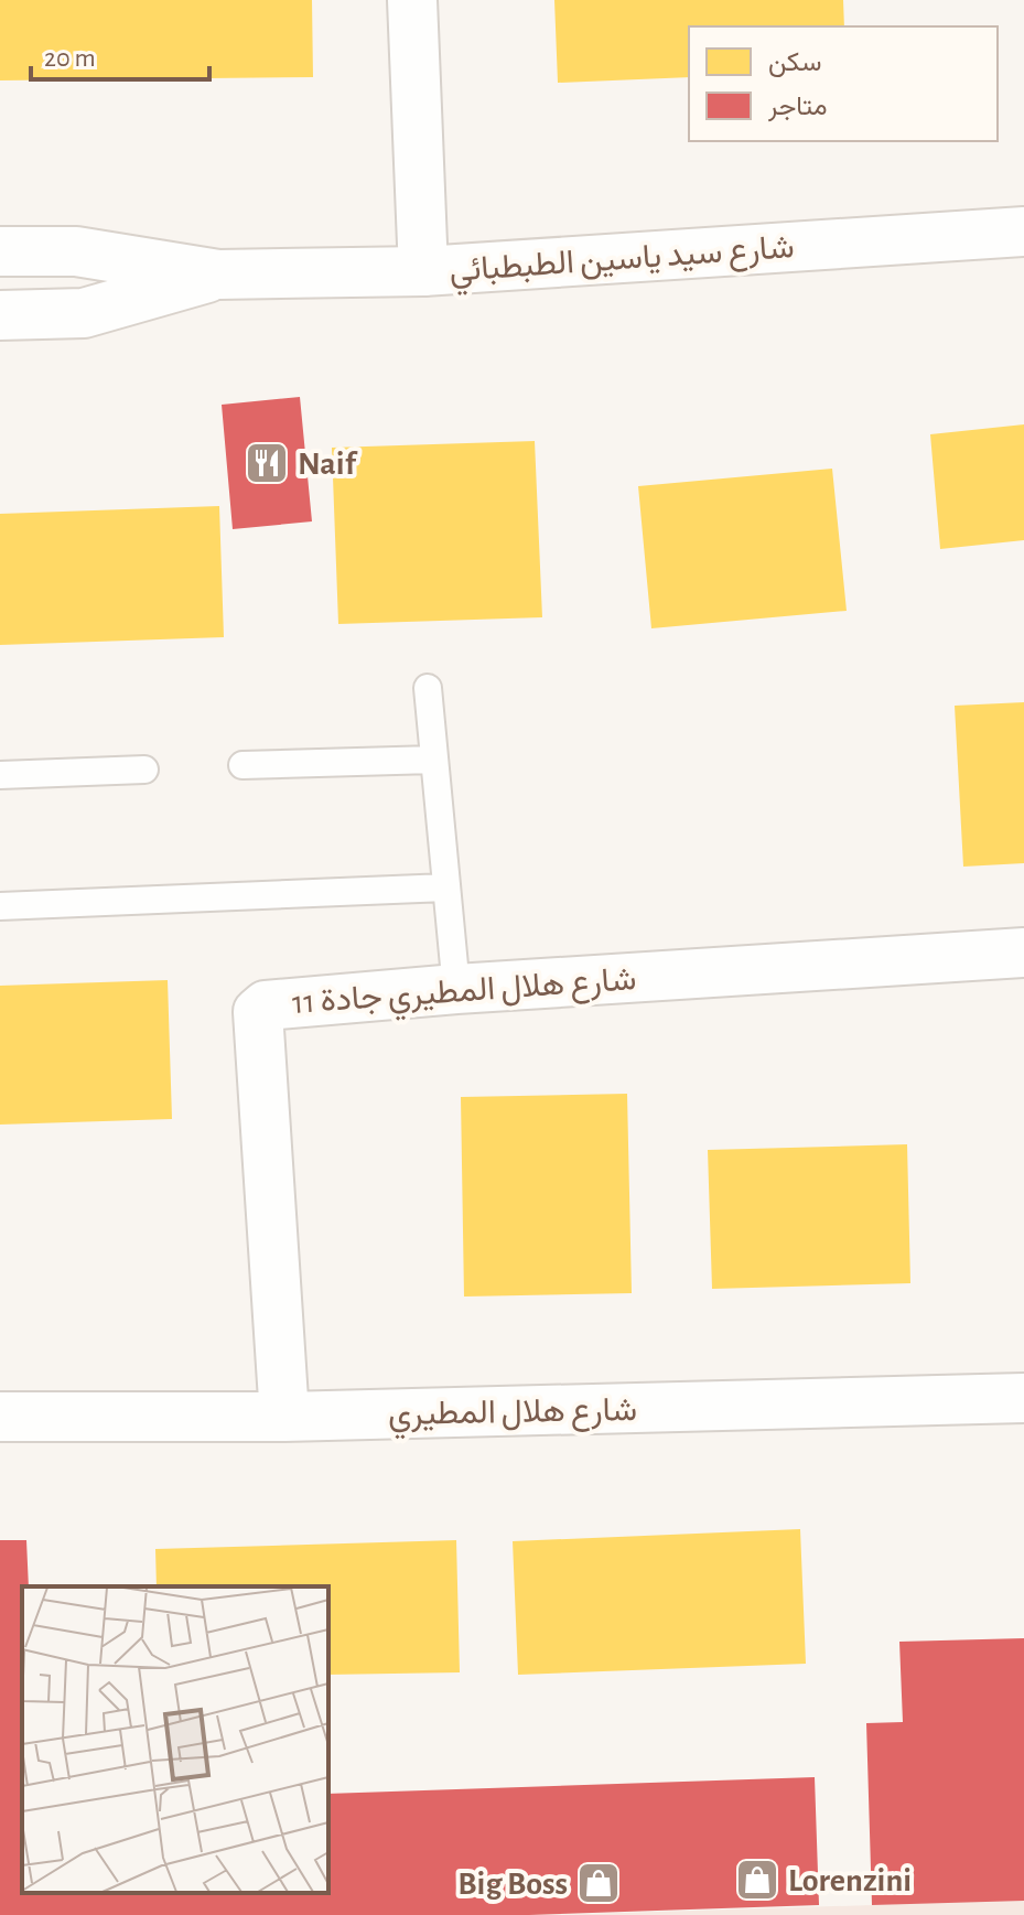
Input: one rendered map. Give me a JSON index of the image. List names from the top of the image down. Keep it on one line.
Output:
{"streets":{"street":["شارع سيد ياسين الطبطبائي","شارع هلال المطيري جادة 11","شارع هلال المطيري"]},"crossings":[["شارع هلال المطيري جادة 11","شارع هلال المطيري"]],"places":{"restaurant":["Naif"],"shop":["Lorenzini","Big Boss"]},"legend":["سكن","متاجر"],"scale_bar":"20 m"}
